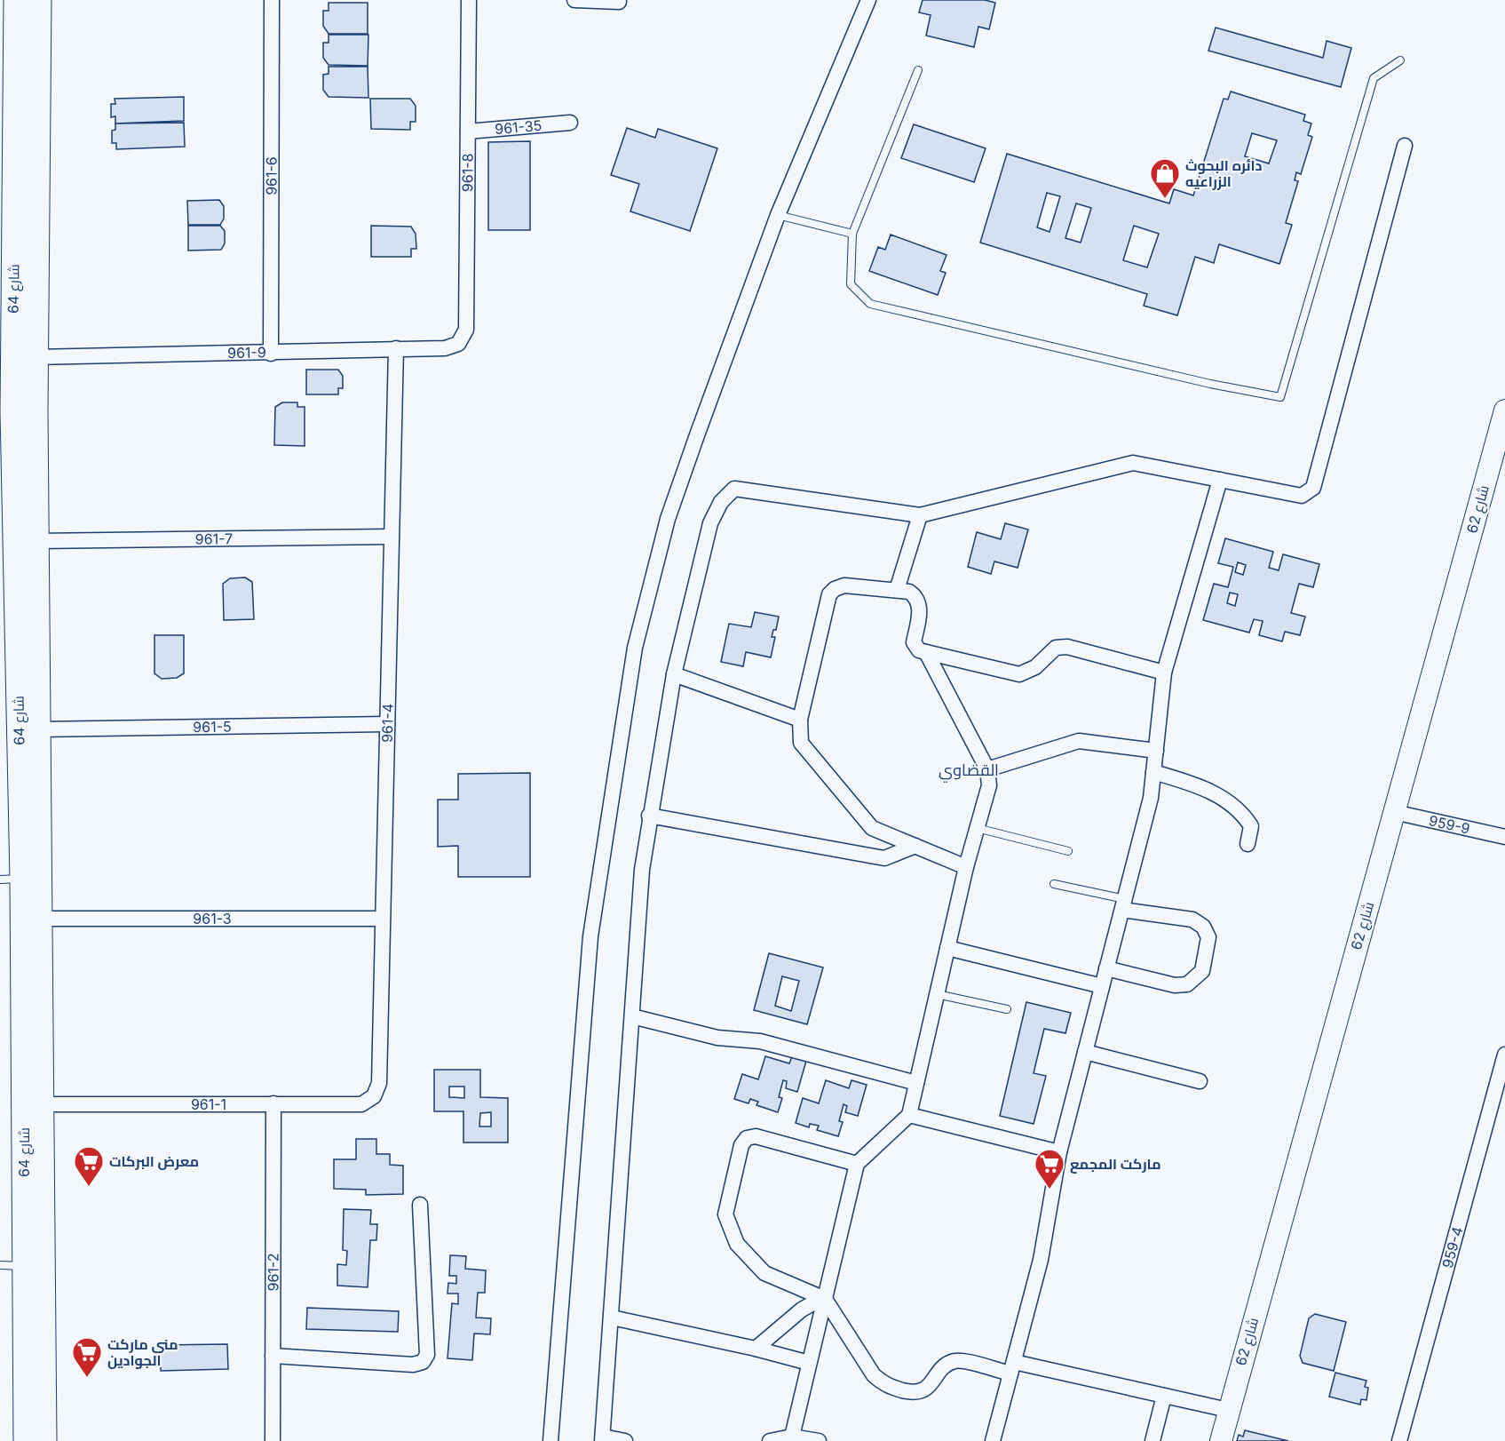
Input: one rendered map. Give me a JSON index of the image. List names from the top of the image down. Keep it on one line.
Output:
{"streets":{"main road":["شارع 64"],"street":["961-35","961-8","961-6","961-9","شارع 62","961-7","961-4","961-5","959-9","961-3","961-1","959-4","961-2"]},"crossings":[["961-35","961-8"],["961-8","961-9"],["961-6","961-9"],["شارع 64","961-9"],["شارع 64","961-7"],["شارع 64","961-5"],["شارع 64","961-3"],["شارع 64","961-1"],["961-9","961-4"],["شارع 62","959-9"],["961-7","961-4"],["961-4","961-5"],["961-4","961-3"],["961-4","961-1"],["961-1","961-2"]],"districts":["القضاوي"],"places":{"shop":["دائره البحوث الزراعيه"],"supermarket":["معرض البركات","ماركت المجمع","مني ماركت الجوادين"]}}
